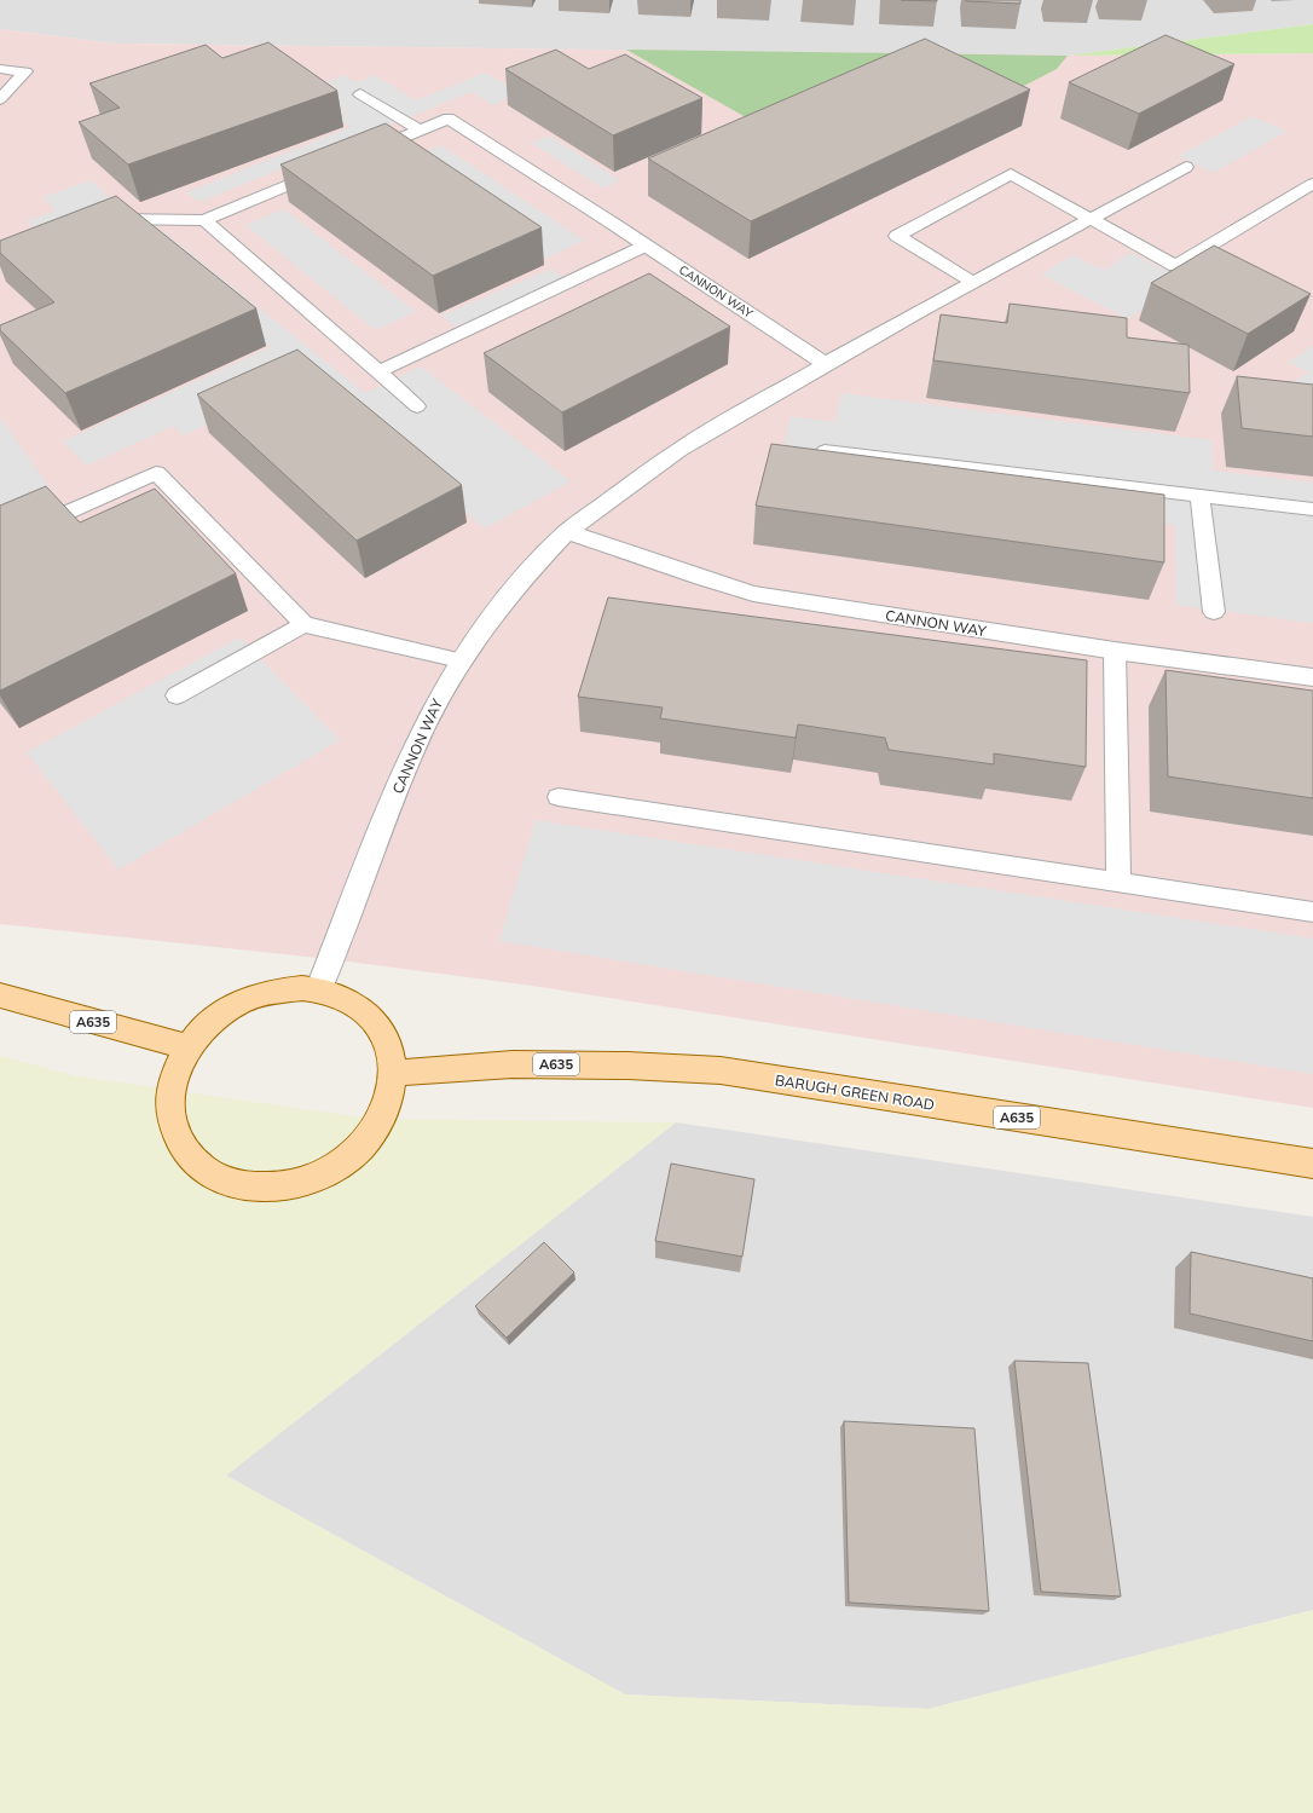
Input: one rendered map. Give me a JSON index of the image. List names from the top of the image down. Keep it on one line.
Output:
{"streets":{"main road":["A635","BARUGH GREEN ROAD"],"street":["CANNON WAY"]}}
